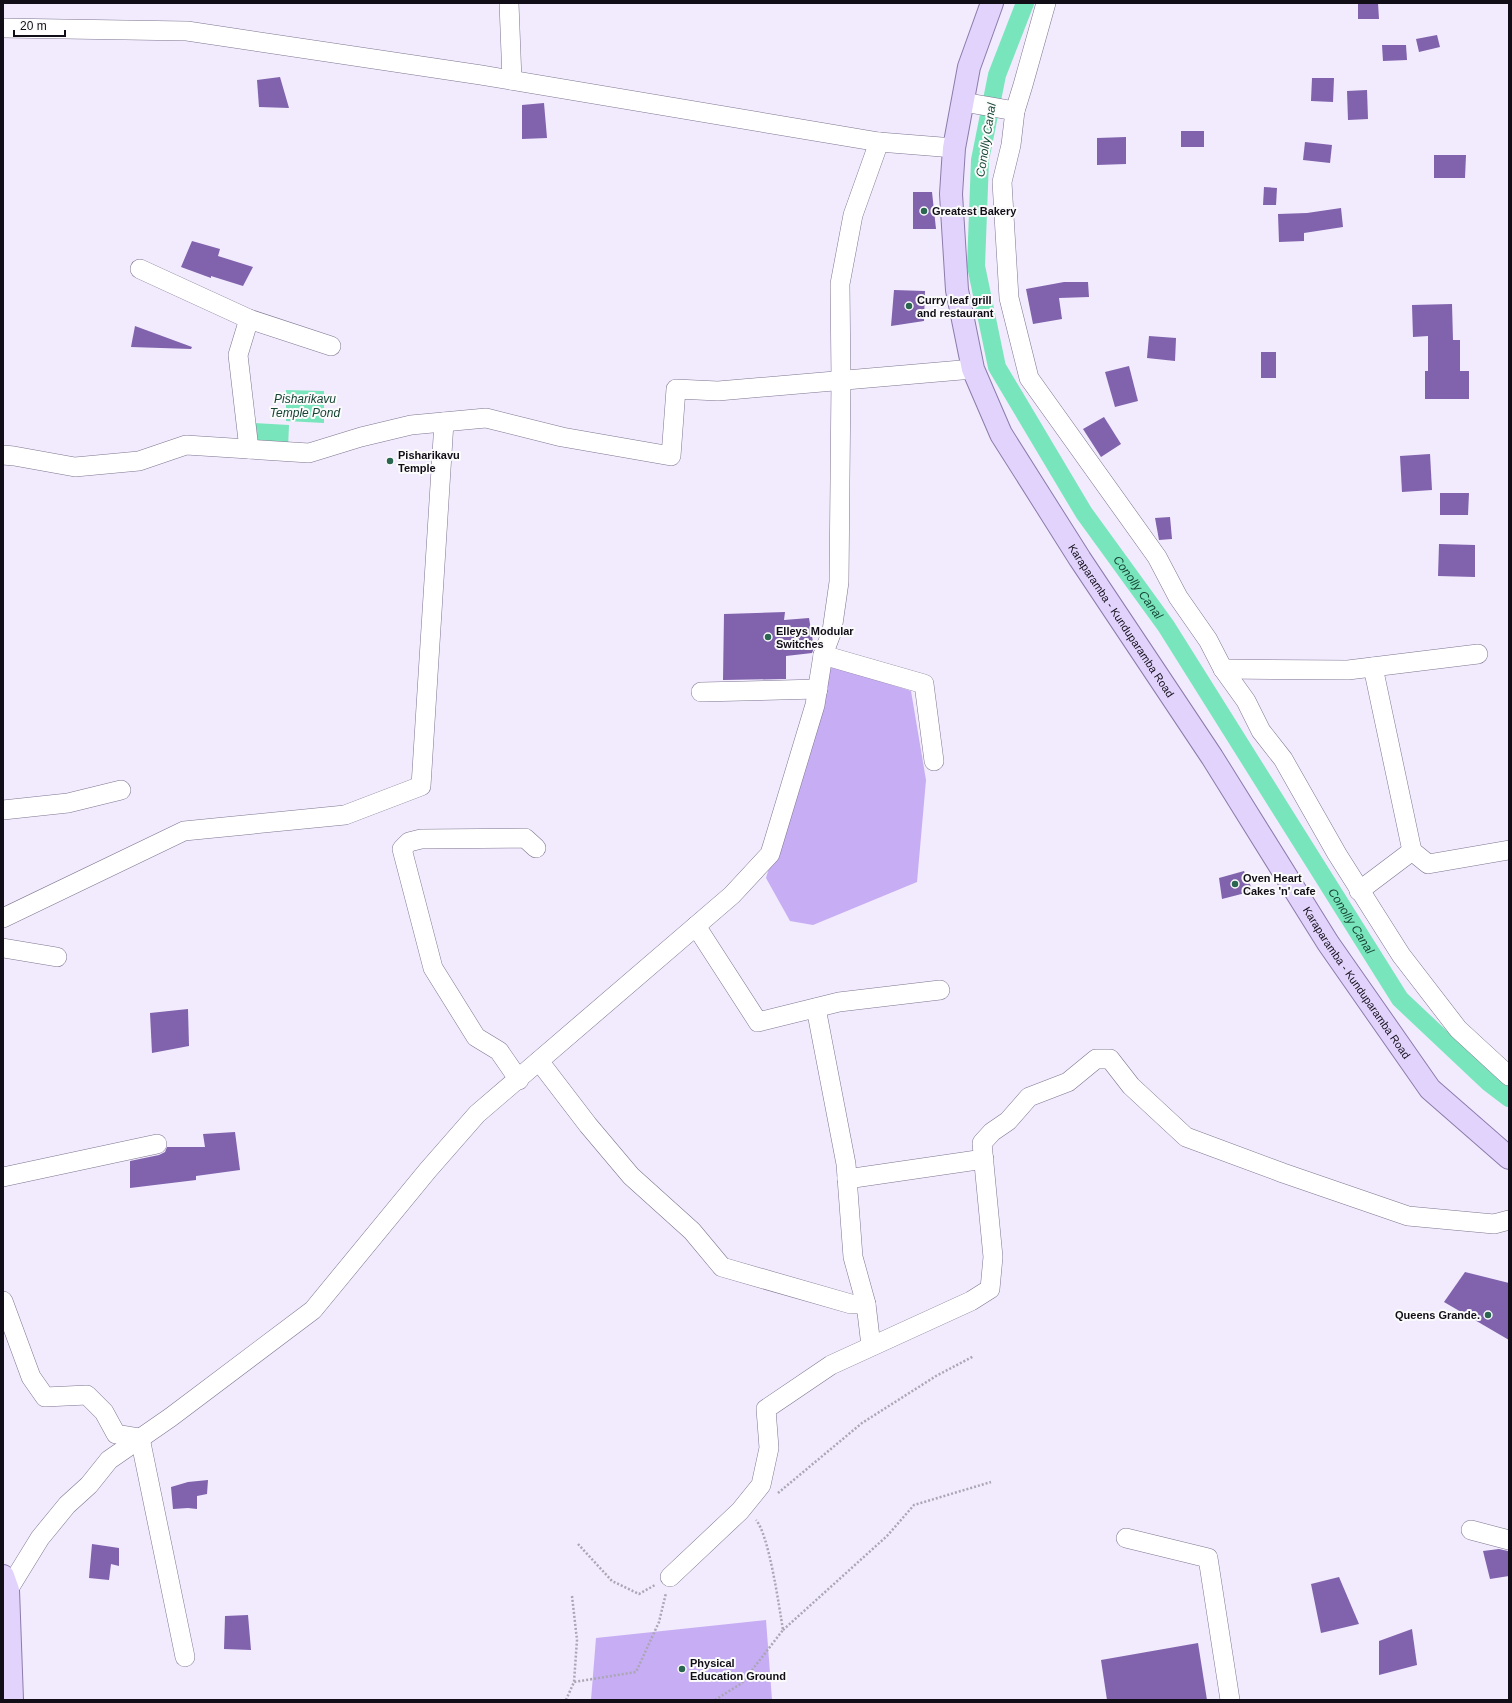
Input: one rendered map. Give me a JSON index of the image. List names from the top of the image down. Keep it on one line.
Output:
{"streets":{"main road":["Karaparamba - Kunduparamba Road"]},"water":["Conolly Canal","Pisharikavu Temple Pond"],"places":["Greatest Bakery","Curry leaf grill and restaurant","Pisharikavu Temple","Elleys Modular Switches","Oven Heart Cakes 'n' cafe","Queens Grande.","Physical Education Ground"],"scale_bar":"20 m"}
